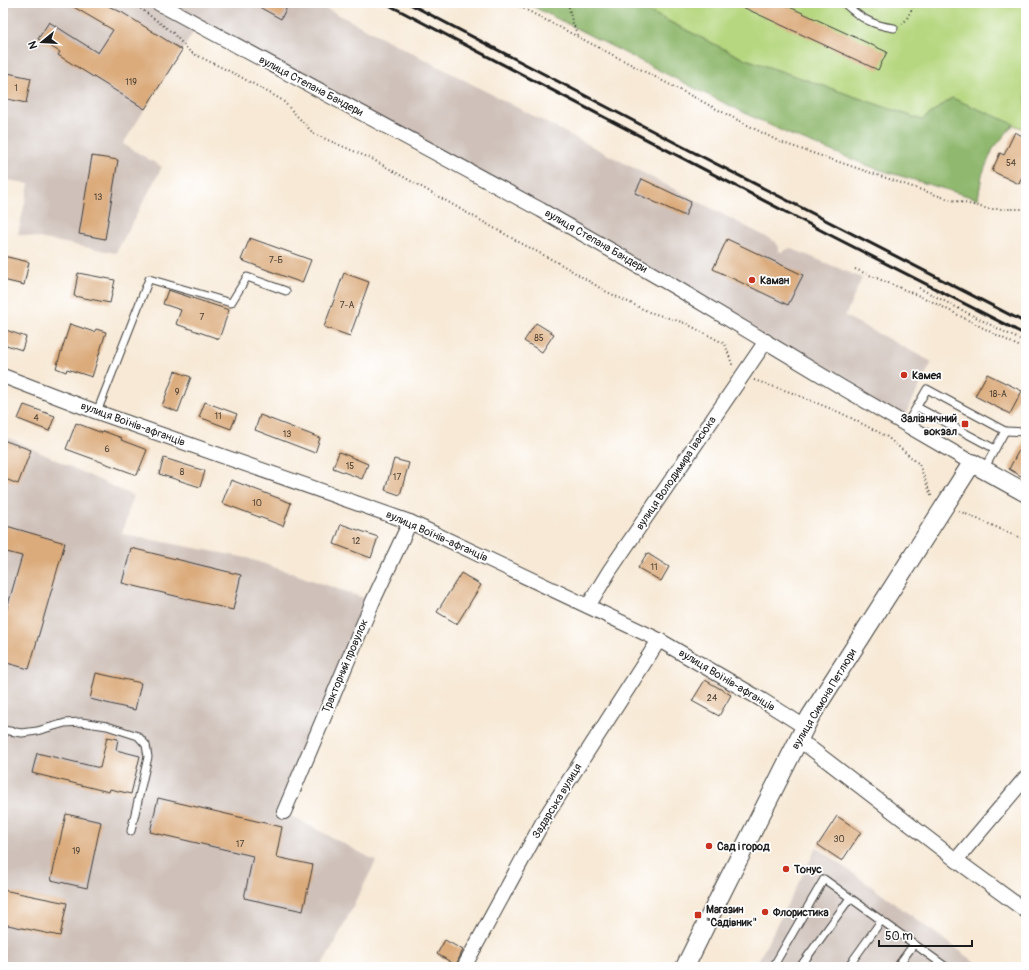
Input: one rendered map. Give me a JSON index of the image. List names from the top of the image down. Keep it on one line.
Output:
{"streets":{"street":["вулиця Степана Бандери","вулиця Воїнів-афганців","вулиця Володимира Івасюка","Тракторний провулок","вулиця Симона Петлюри","Задарська вулиця"]},"crossings":[["вулиця Степана Бандери","вулиця Володимира Івасюка"],["вулиця Степана Бандери","вулиця Симона Петлюри"],["вулиця Воїнів-афганців","вулиця Володимира Івасюка"],["вулиця Воїнів-афганців","Тракторний провулок"],["вулиця Воїнів-афганців","вулиця Симона Петлюри"],["вулиця Воїнів-афганців","Задарська вулиця"]],"places":{"other":["Каман","Камея","Сад і город","Тонус","Флористика"],"transit":["Залізничний вокзал","Магазин \"Садівник\""]},"house_numbers":["119","1","54","13","7-Б","7-А","7","85","9","18-А","11","4","13","6","15","8","17","10","12","11","24","30","17","19"],"scale_bar":"50 m","north":"left"}
